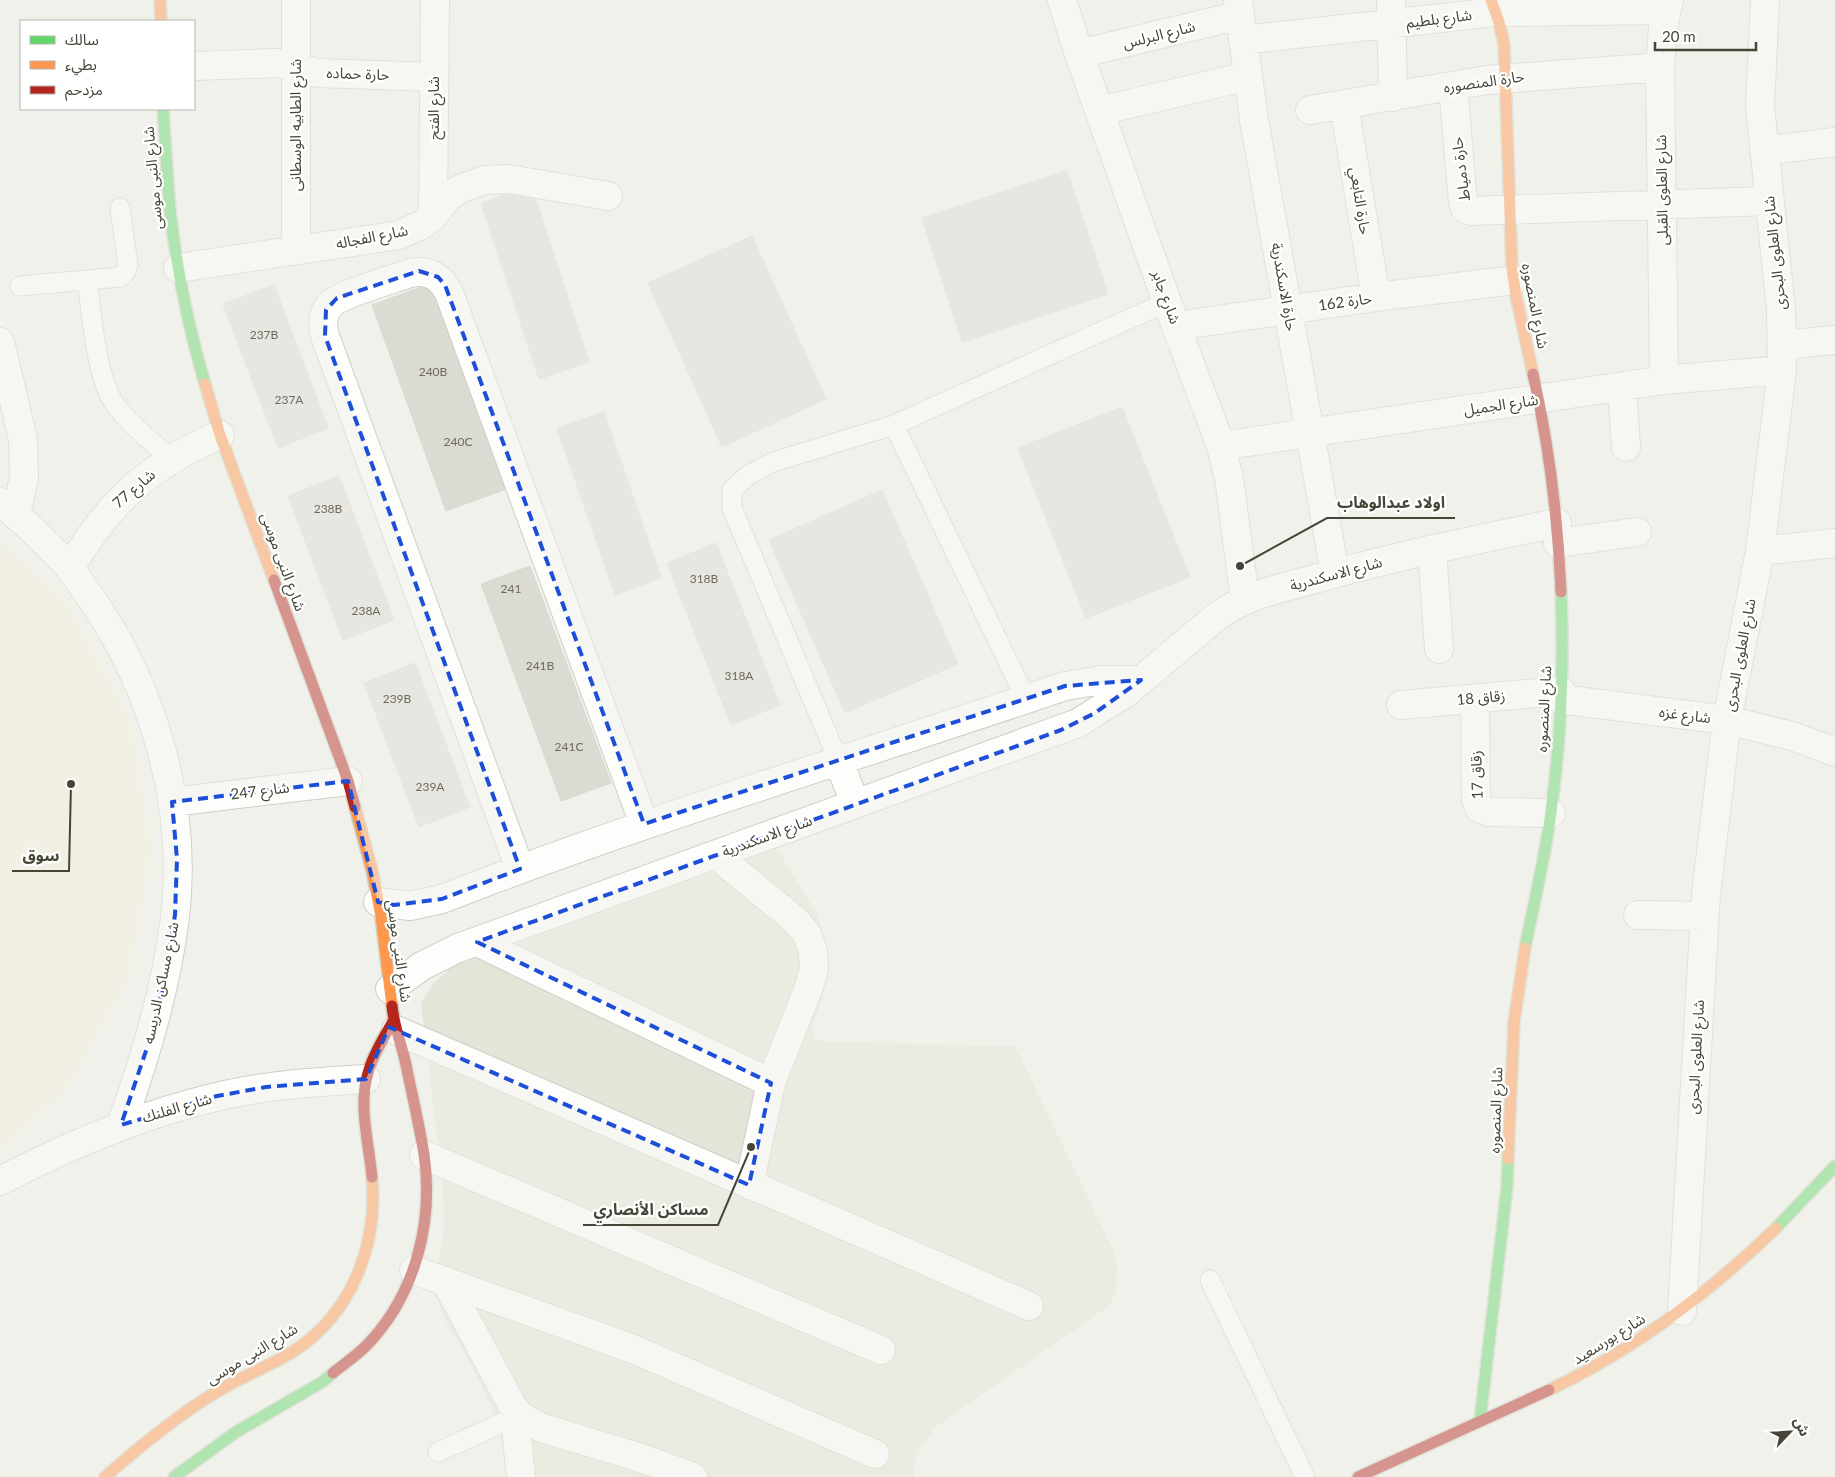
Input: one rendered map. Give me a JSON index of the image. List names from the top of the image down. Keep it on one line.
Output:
{"streets":{"street":["شارع بلطيم","شارع البرلس","حارة حماده","حارة المنصوره","شارع الفتح","شارع الطابيه الوسطانى","حارة دمياط","شارع النبى موسى","شارع العلوى القبلى","حارة التابعي","شارع الفجاله","شارع العلوى البحرى","حارة الاسكندرية","شارع جابر","حارة 162","شارع المنصوره","شارع الجميل","شارع 77","شارع الاسكندرية","زقاق 18","شارع غزه","زقاق 17","شارع 247","شارع مساكن الدريسه","شارع الفلنك","شارع بورسعيد"]},"crossings":[["شارع بلطيم","شارع البرلس"],["شارع بلطيم","شارع العلوى القبلى"],["شارع بلطيم","حارة الاسكندرية"],["شارع بلطيم","شارع المنصوره"],["شارع البرلس","حارة الاسكندرية"],["شارع البرلس","شارع جابر"],["حارة حماده","شارع الفتح"],["حارة حماده","شارع الطابيه الوسطانى"],["حارة المنصوره","حارة دمياط"],["حارة المنصوره","شارع العلوى القبلى"],["حارة المنصوره","حارة التابعي"],["حارة المنصوره","شارع المنصوره"],["شارع الفتح","شارع الفجاله"],["شارع الطابيه الوسطانى","شارع الفجاله"],["حارة دمياط","شارع المنصوره"],["شارع النبى موسى","شارع الفجاله"],["شارع النبى موسى","شارع 77"],["شارع النبى موسى","شارع الاسكندرية"],["شارع النبى موسى","شارع 247"],["شارع النبى موسى","شارع الفلنك"],["شارع العلوى القبلى","شارع الجميل"],["حارة التابعي","حارة 162"],["شارع العلوى البحرى","شارع الجميل"],["شارع العلوى البحرى","شارع غزه"],["شارع العلوى البحرى","شارع بورسعيد"],["حارة الاسكندرية","حارة 162"],["حارة الاسكندرية","شارع الجميل"],["حارة الاسكندرية","شارع الاسكندرية"],["شارع جابر","حارة 162"],["شارع جابر","شارع الجميل"],["شارع جابر","شارع الاسكندرية"],["حارة 162","شارع المنصوره"],["شارع المنصوره","شارع الجميل"],["شارع المنصوره","شارع الاسكندرية"],["شارع المنصوره","زقاق 18"],["شارع المنصوره","شارع غزه"],["شارع المنصوره","زقاق 17"],["شارع المنصوره","شارع بورسعيد"],["شارع 77","شارع مساكن الدريسه"],["زقاق 18","شارع غزه"],["زقاق 18","زقاق 17"],["شارع 247","شارع مساكن الدريسه"],["شارع مساكن الدريسه","شارع الفلنك"]],"places":["اولاد عبدالوهاب","سوق","مساكن الأنصاري"],"house_numbers":["237B","240B","237A","240C","238B","318B","241","238A","241B","318A","239B","241C","239A"],"legend":["سالك","بطيء","مزدحم"],"scale_bar":"20 m","north":"top right"}
